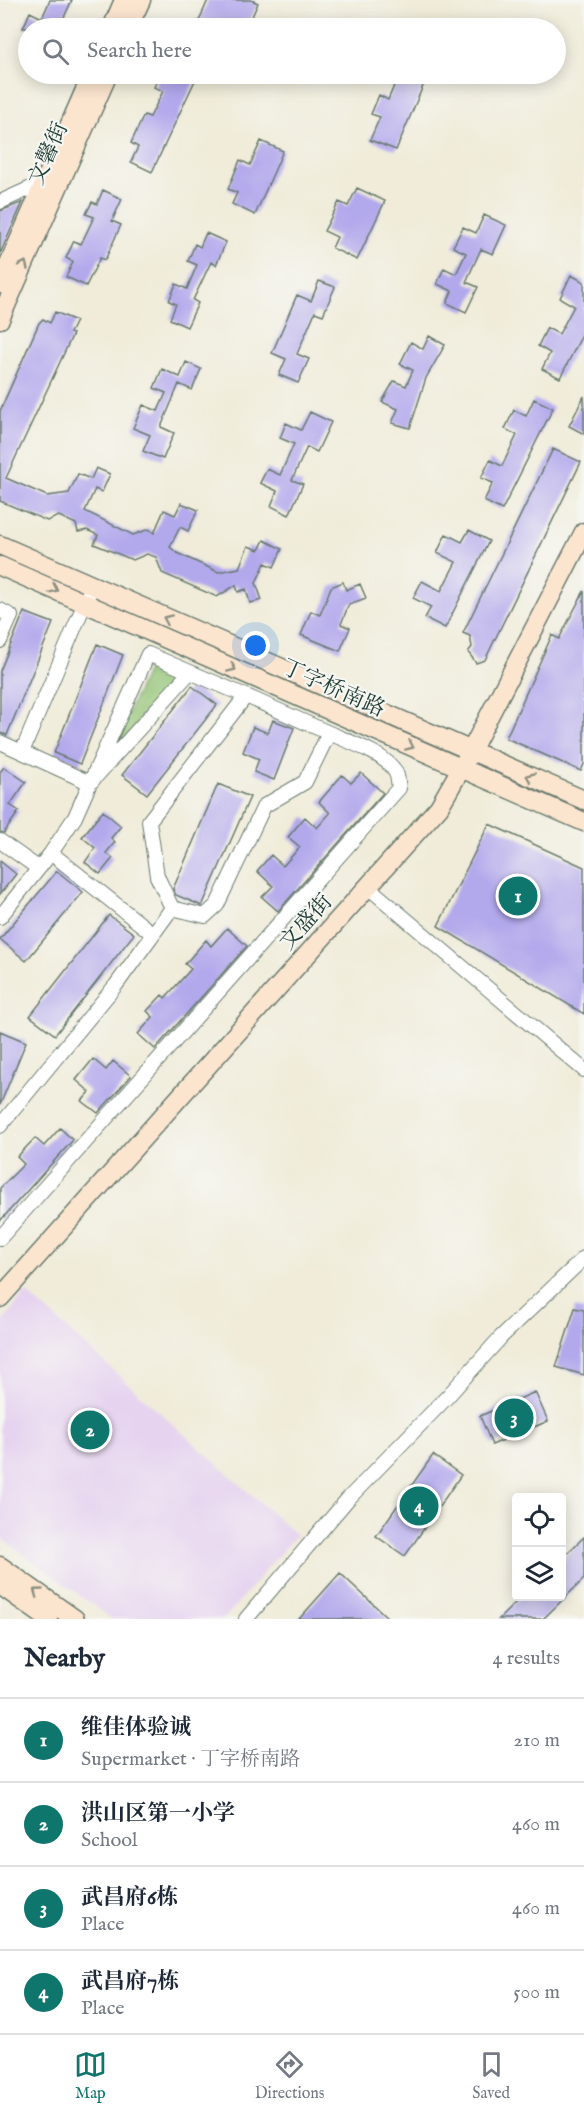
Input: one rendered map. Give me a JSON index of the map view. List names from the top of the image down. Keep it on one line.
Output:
{"streets":{"main road":["文馨街","丁字桥南路","文盛街"]},"crossings":[["丁字桥南路","文盛街"]],"page":{"search":"Search here","pins":["1","3","2","4"],"heading":["Nearby","4 results"],"list":[{"mark":"1","name":"维佳体验诚","note":"Supermarket · 丁字桥南路","value":"210 m"},{"mark":"2","name":"洪山区第一小学","note":"School","value":"460 m"},{"mark":"3","name":"武昌府6栋","note":"Place","value":"460 m"},{"mark":"4","name":"武昌府7栋","note":"Place","value":"500 m"}],"nav":["Map","Directions","Saved"]}}
